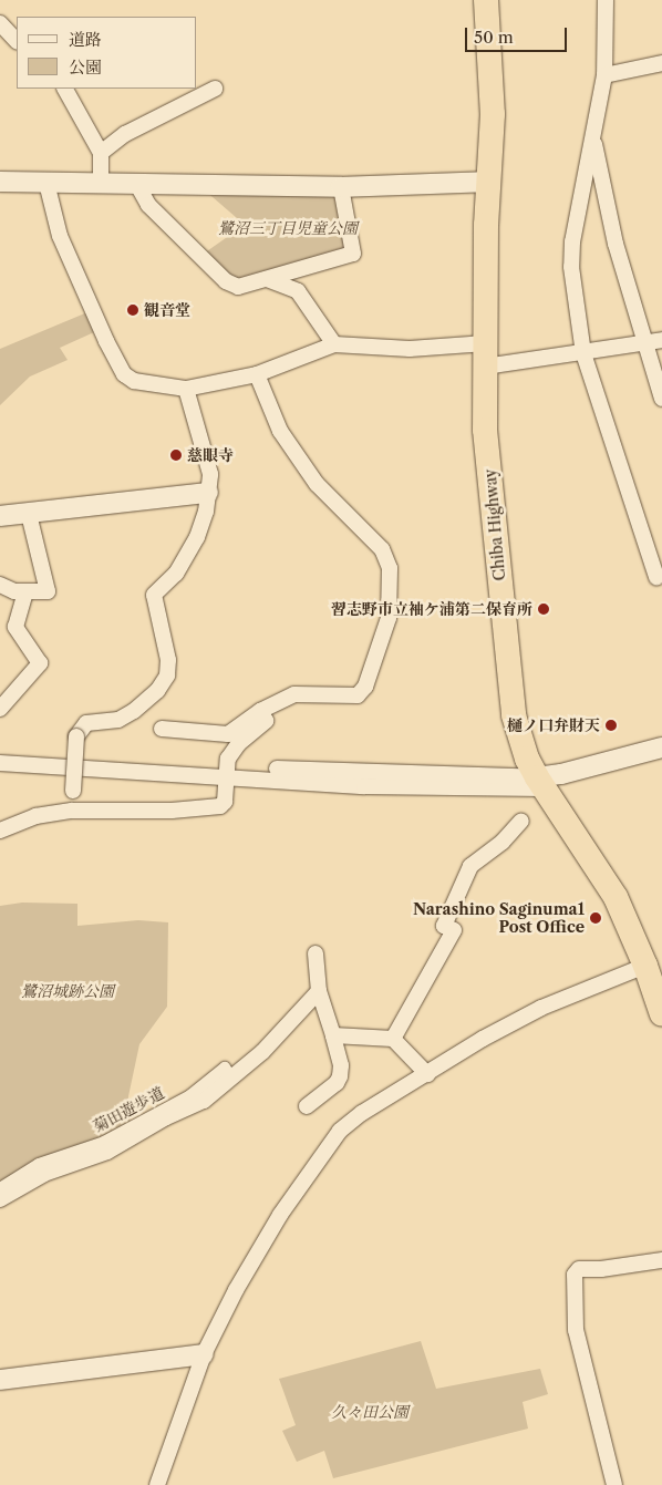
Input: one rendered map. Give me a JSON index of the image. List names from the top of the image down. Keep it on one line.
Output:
{"streets":{"highway":["Chiba Highway"],"street":["菊田遊歩道"]},"parks":["鷺沼三丁目児童公園","鷺沼城跡公園","久々田公園"],"places":["観音堂","慈眼寺","習志野市立袖ケ浦第二保育所","樋ノ口弁財天","Narashino Saginuma1 Post Office"],"legend":["道路","公園"],"scale_bar":"50 m"}
